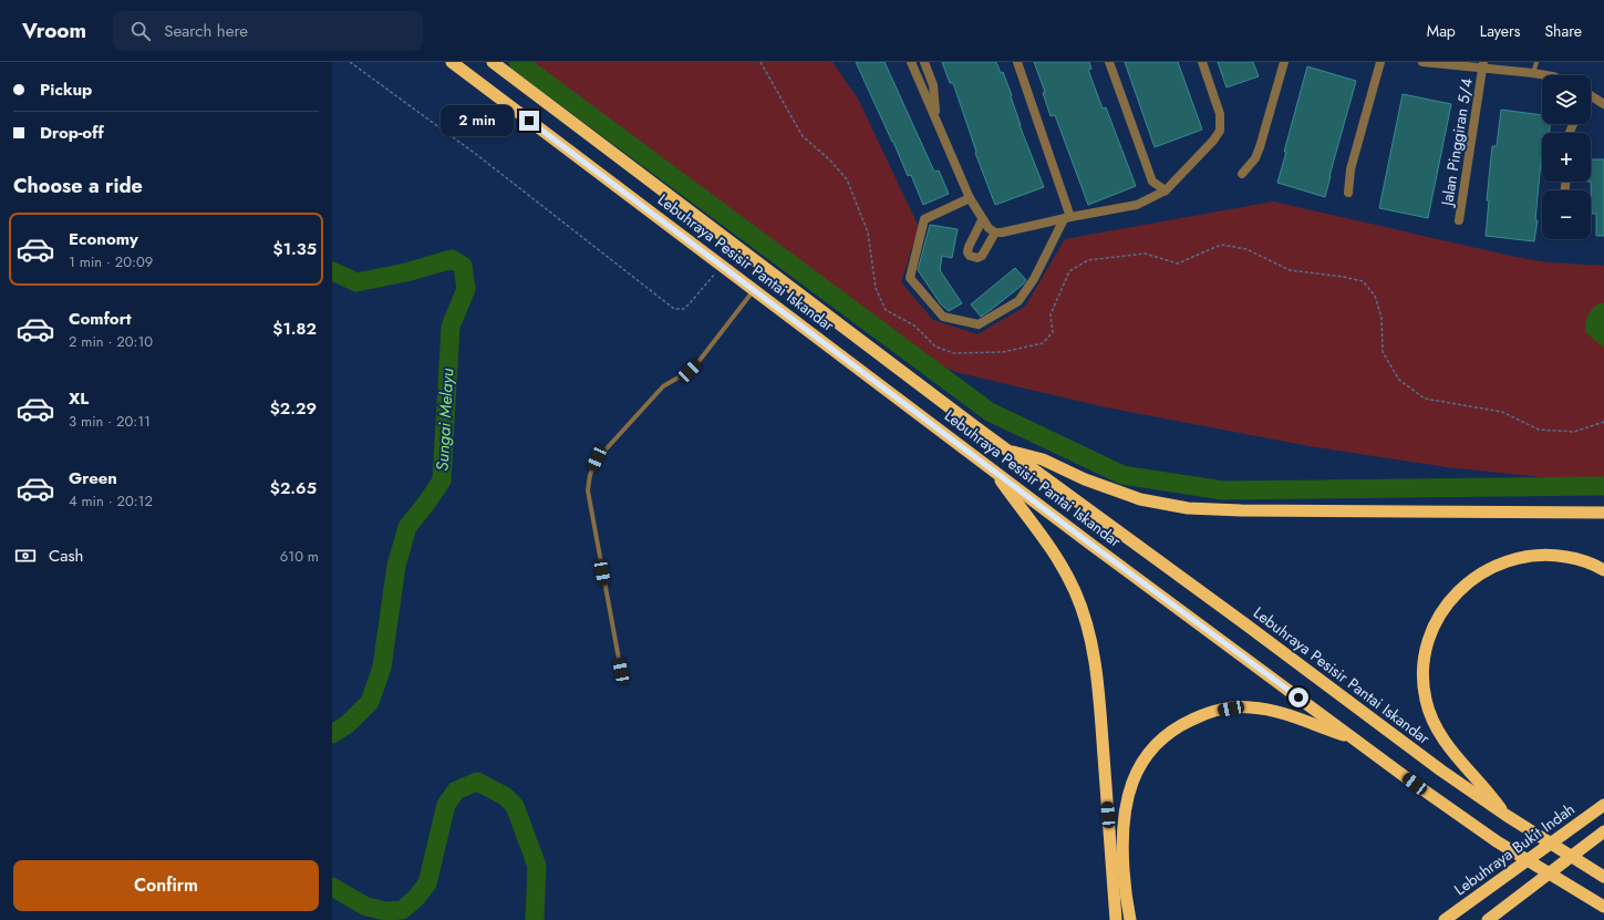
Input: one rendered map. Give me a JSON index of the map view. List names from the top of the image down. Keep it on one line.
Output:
{"streets":{"highway":["Lebuhraya Pesisir Pantai Iskandar","Lebuhraya Bukit Indah"],"street":["Jalan Pinggiran 5/4"]},"water":["Sungai Melayu"],"page":{"header":"Vroom","search":"Search here","nav":["Map","Layers","Share"],"banner":["Pickup","Drop-off"],"map_buttons":["+","−"],"bubble":"2 min","heading":"Choose a ride","list":[{"name":"Economy","note":"1 min · 20:09","value":"$1.35"},{"name":"Comfort","note":"2 min · 20:10","value":"$1.82"},{"name":"XL","note":"3 min · 20:11","value":"$2.29"},{"name":"Green","note":"4 min · 20:12","value":"$2.65"}],"pay":["Cash","610 m"],"buttons":"Confirm"}}
